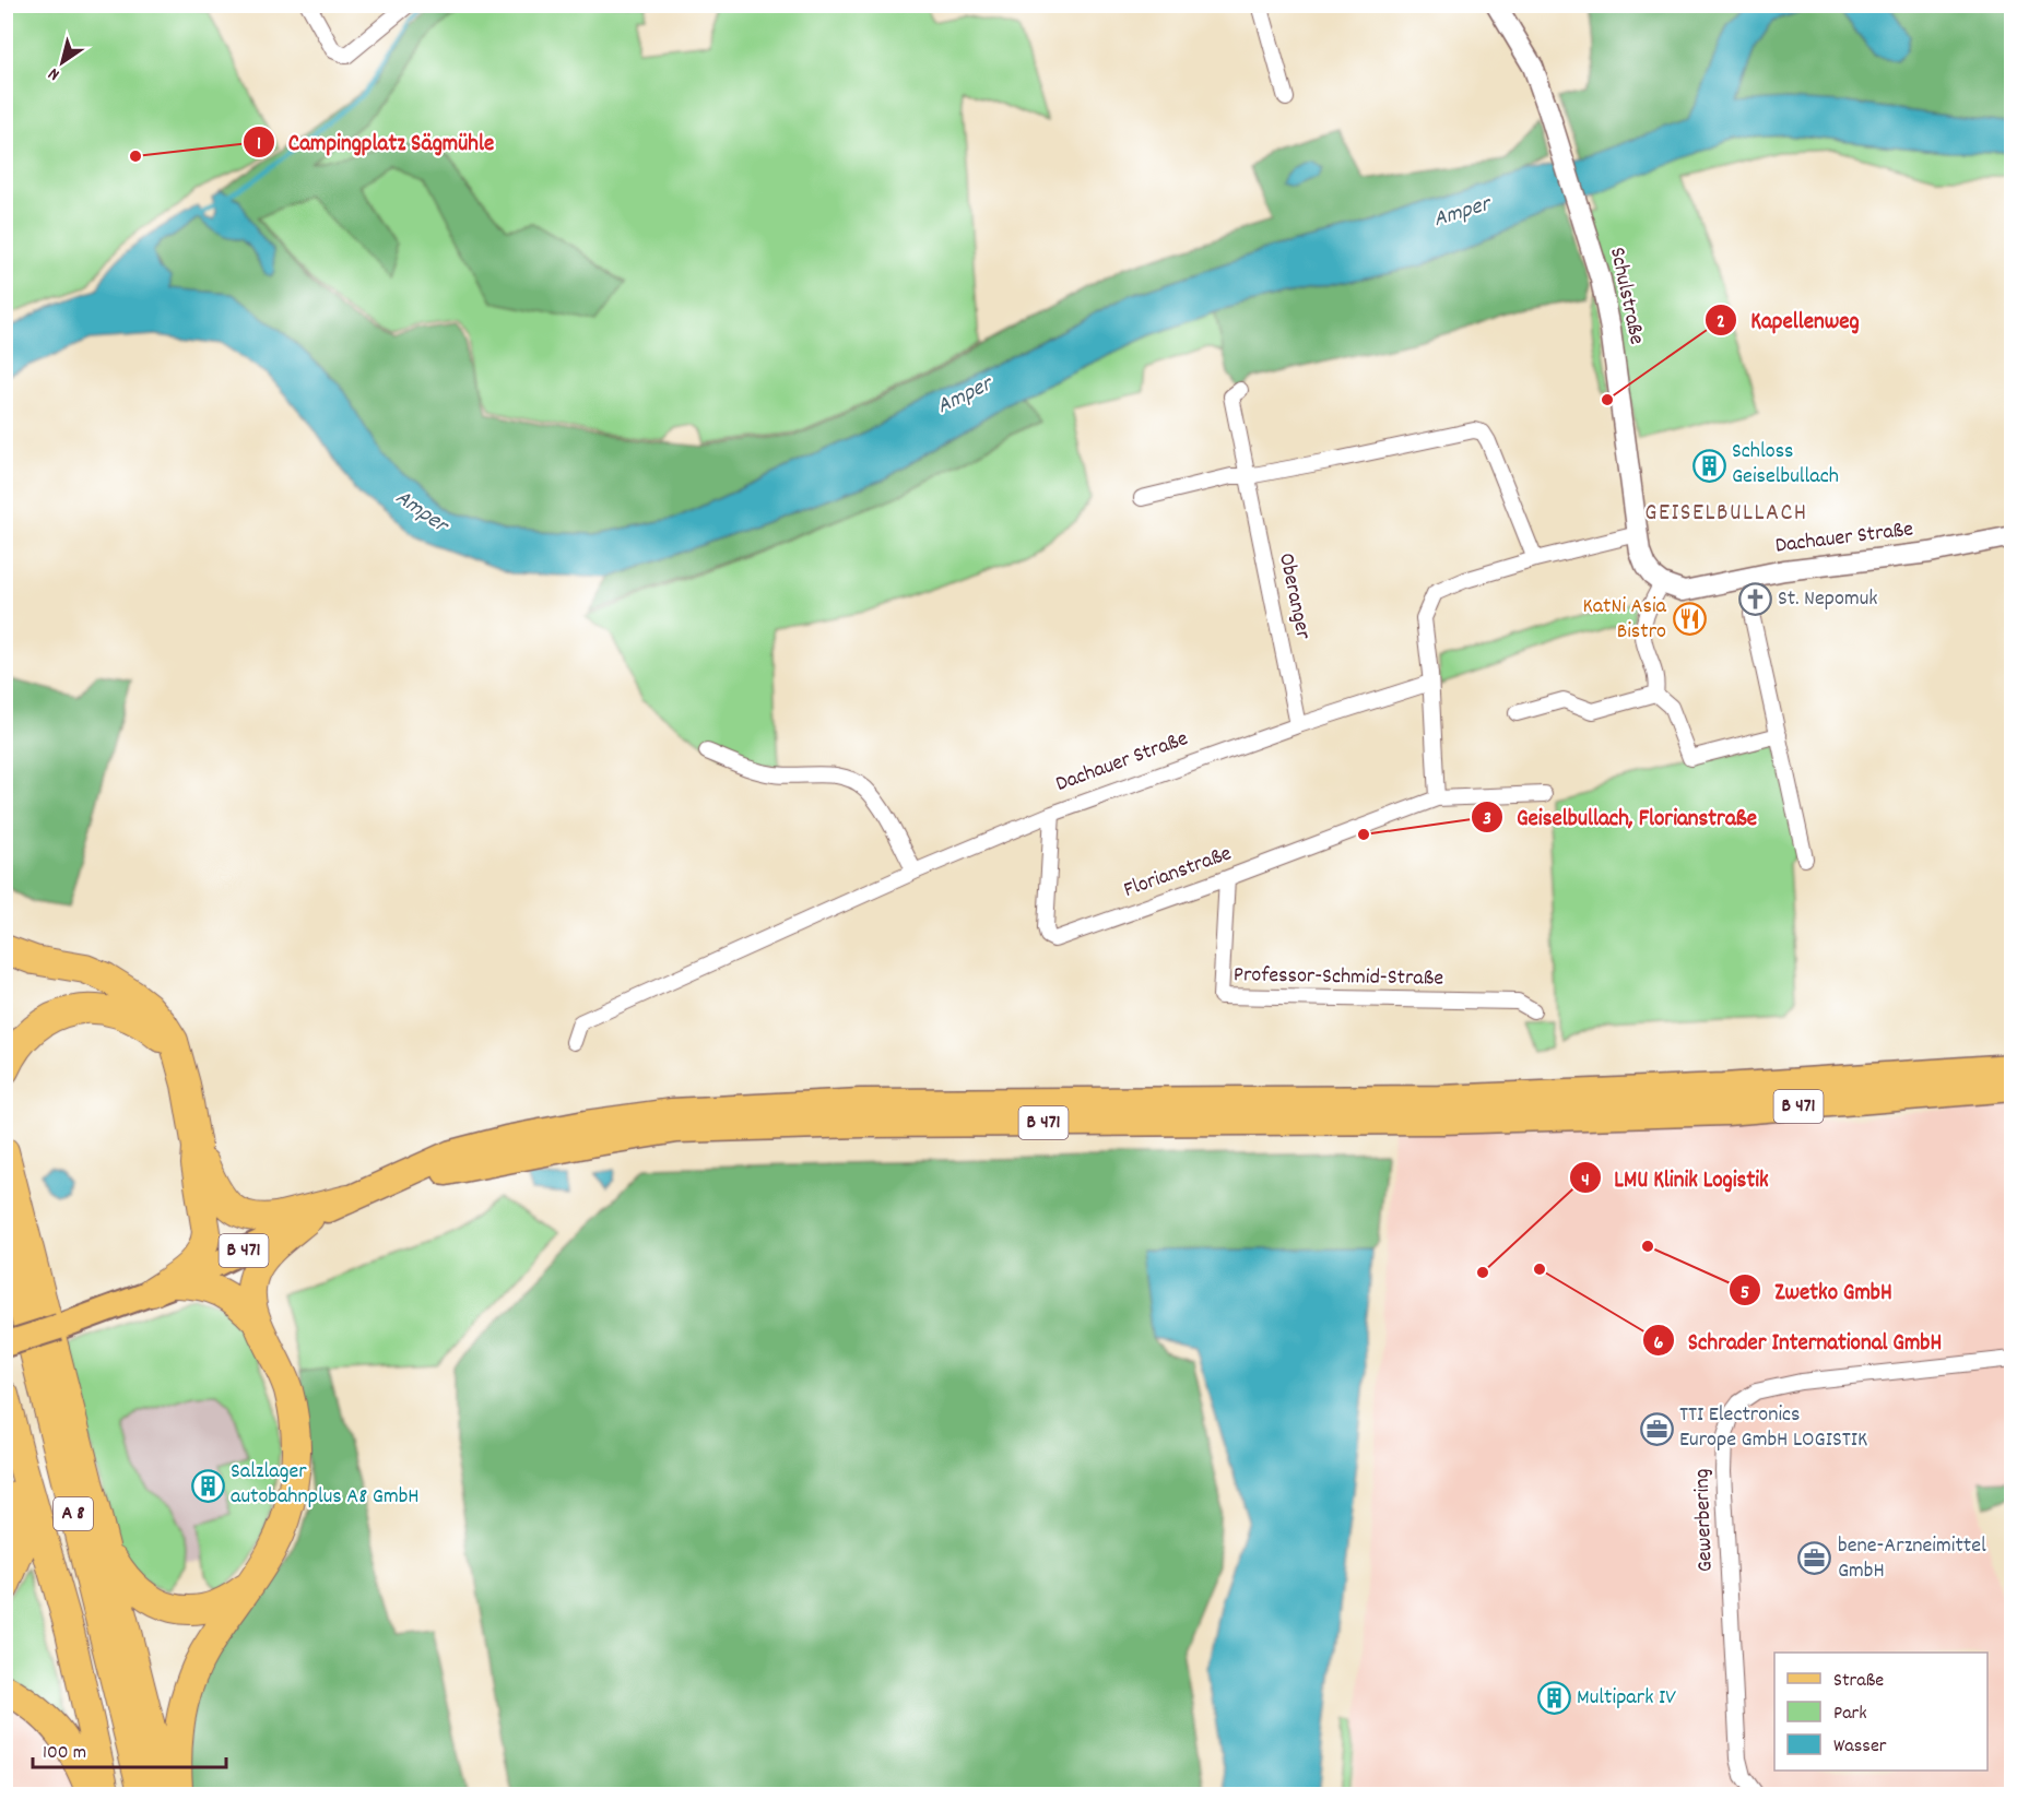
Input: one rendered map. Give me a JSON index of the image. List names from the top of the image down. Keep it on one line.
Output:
{"streets":{"highway":["B 471","A 8"],"street":["Schulstraße","Dachauer Straße","Oberanger","Florianstraße","Professor-Schmid-Straße","Gewerbering"]},"crossings":[["Schulstraße","Dachauer Straße"],["Dachauer Straße","Oberanger"],["Dachauer Straße","Florianstraße"],["Florianstraße","Professor-Schmid-Straße"]],"districts":["GEISELBULLACH"],"water":["Amper"],"places":{"other":["Campingplatz Sägmühle","Kapellenweg","Geiselbullach, Florianstraße","Zwetko GmbH","Schrader International GmbH","LMU Klinik Logistik"],"building":["Schloss Geiselbullach","Salzlager autobahnplus A8 GmbH","Multipark IV"],"church":["St. Nepomuk"],"restaurant":["KatNi Asia Bistro"],"office":["TTI Electronics Europe GmbH LOGISTIK","bene-Arzneimittel GmbH"]},"legend":["Straße","Park","Wasser"],"scale_bar":"100 m","north":"bottom left"}
